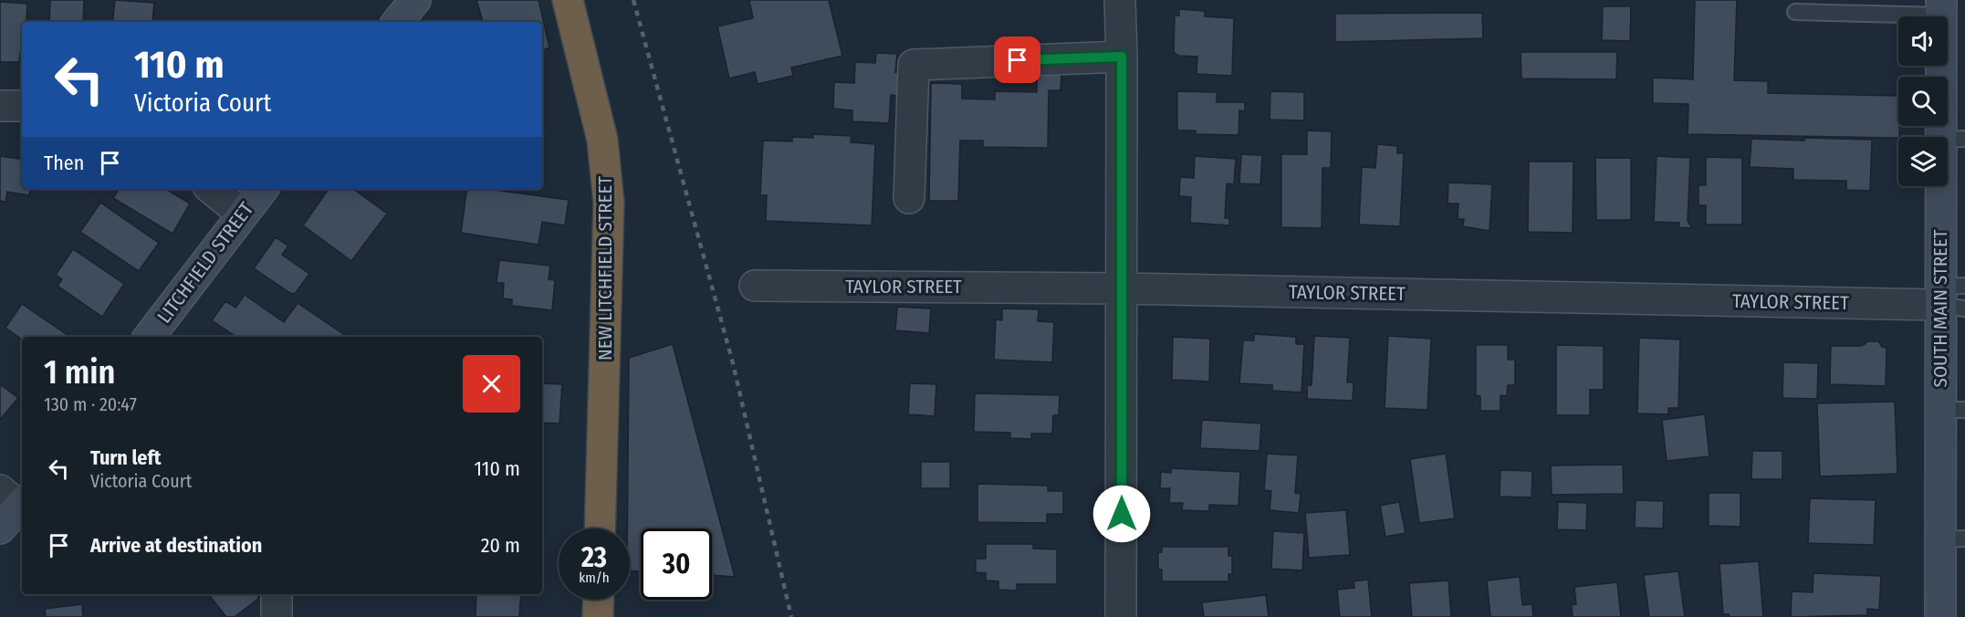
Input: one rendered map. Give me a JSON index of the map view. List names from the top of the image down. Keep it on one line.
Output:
{"streets":{"highway":["NEW LITCHFIELD STREET"],"main road":["LITCHFIELD STREET","SOUTH MAIN STREET"],"street":["TAYLOR STREET"]},"crossings":[["TAYLOR STREET","SOUTH MAIN STREET"]],"page":{"turn":["110 m","Victoria Court"],"then":"Then","heading":["1 min","130 m · 20:47"],"list":[{"name":"Turn left","note":"Victoria Court","value":"110 m"},{"name":"Arrive at destination","value":"20 m"}],"speed":"23 km/h","limit":"30"}}
